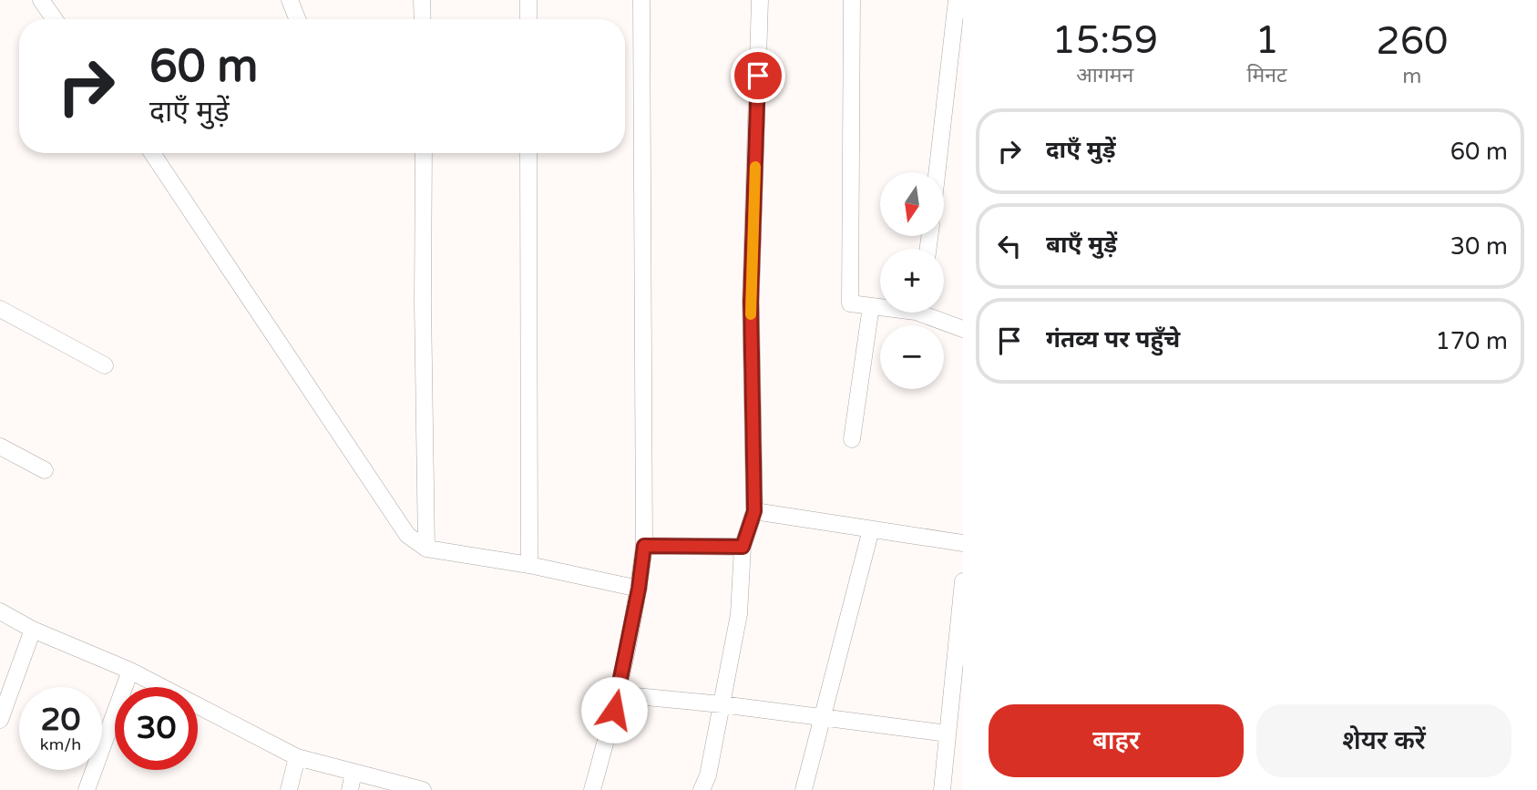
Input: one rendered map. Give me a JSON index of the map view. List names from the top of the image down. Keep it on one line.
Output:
{"north":"bottom","page":{"eta":["15:59","आगमन","1","मिनट","260","m"],"turn":["60 m","दाएँ मुड़ें"],"list":[{"name":"दाएँ मुड़ें","value":"60 m"},{"name":"बाएँ मुड़ें","value":"30 m"},{"name":"गंतव्य पर पहुँचे","value":"170 m"}],"map_buttons":["+","−"],"speed":"20 km/h","limit":"30","buttons":["बाहर","शेयर करें"]}}
